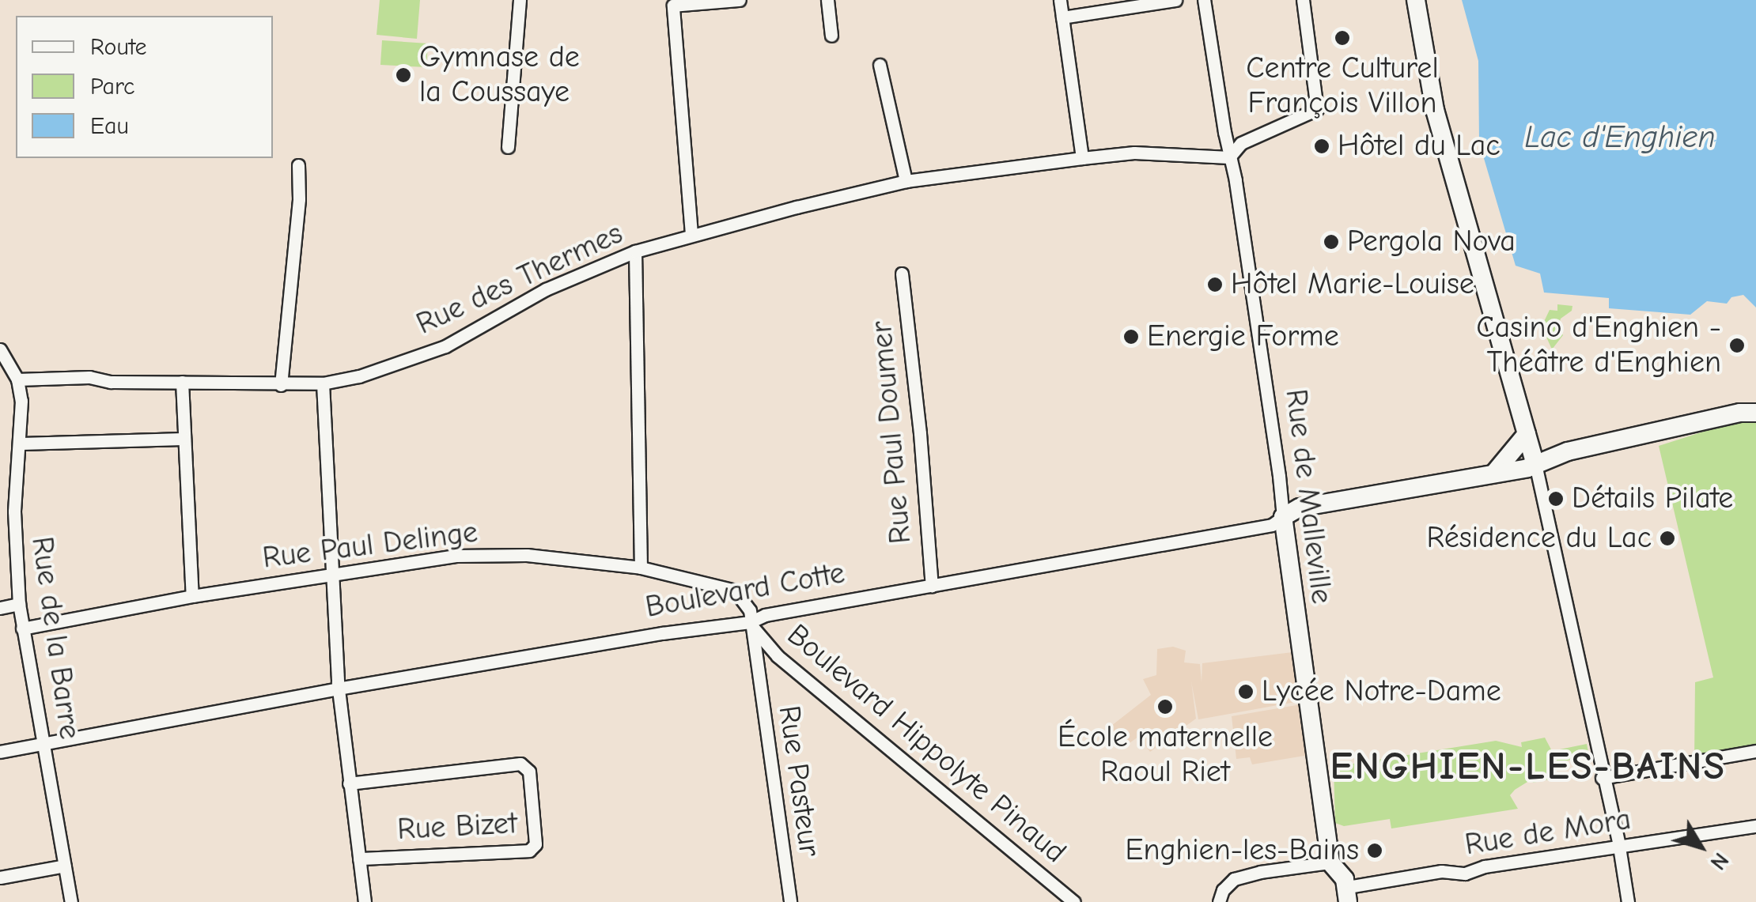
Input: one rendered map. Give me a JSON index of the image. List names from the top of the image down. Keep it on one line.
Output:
{"streets":{"main road":["Rue de Malleville","Boulevard Cotte"],"street":["Rue des Thermes","Rue Paul Doumer","Rue Paul Delinge","Rue de la Barre","Boulevard Hippolyte Pinaud","Rue Pasteur","Rue Bizet","Rue de Mora"]},"crossings":[["Rue des Thermes","Rue de Malleville"],["Rue des Thermes","Rue de la Barre"],["Rue Paul Doumer","Boulevard Cotte"],["Rue de Malleville","Boulevard Cotte"],["Rue de Malleville","Rue de Mora"],["Rue Paul Delinge","Boulevard Cotte"],["Rue Paul Delinge","Rue de la Barre"],["Rue Paul Delinge","Boulevard Hippolyte Pinaud"],["Rue Paul Delinge","Rue Pasteur"],["Boulevard Cotte","Rue de la Barre"],["Boulevard Cotte","Boulevard Hippolyte Pinaud"],["Boulevard Cotte","Rue Pasteur"],["Boulevard Hippolyte Pinaud","Rue Pasteur"]],"districts":["ENGHIEN-LES-BAINS"],"water":["Lac d'Enghien"],"places":["Centre Culturel François Villon","Gymnase de la Coussaye","Hôtel du Lac","Pergola Nova","Hôtel Marie-Louise","Energie Forme","Casino d'Enghien - Théâtre d'Enghien","Détails Pilate","Résidence du Lac","Lycée Notre-Dame","École maternelle Raoul Riet","Enghien-les-Bains"],"legend":["Route","Parc","Eau"],"north":"bottom right"}
